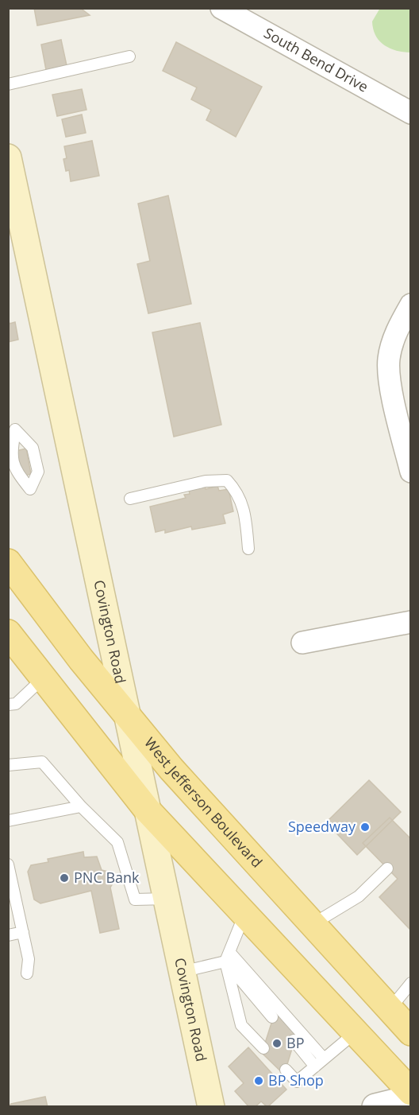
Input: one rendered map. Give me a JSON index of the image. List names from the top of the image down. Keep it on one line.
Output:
{"streets":{"main road":["Covington Road","West Jefferson Boulevard"],"street":["South Bend Drive"]},"crossings":[["Covington Road","West Jefferson Boulevard"]],"places":["Speedway","PNC Bank","BP","BP Shop"]}
